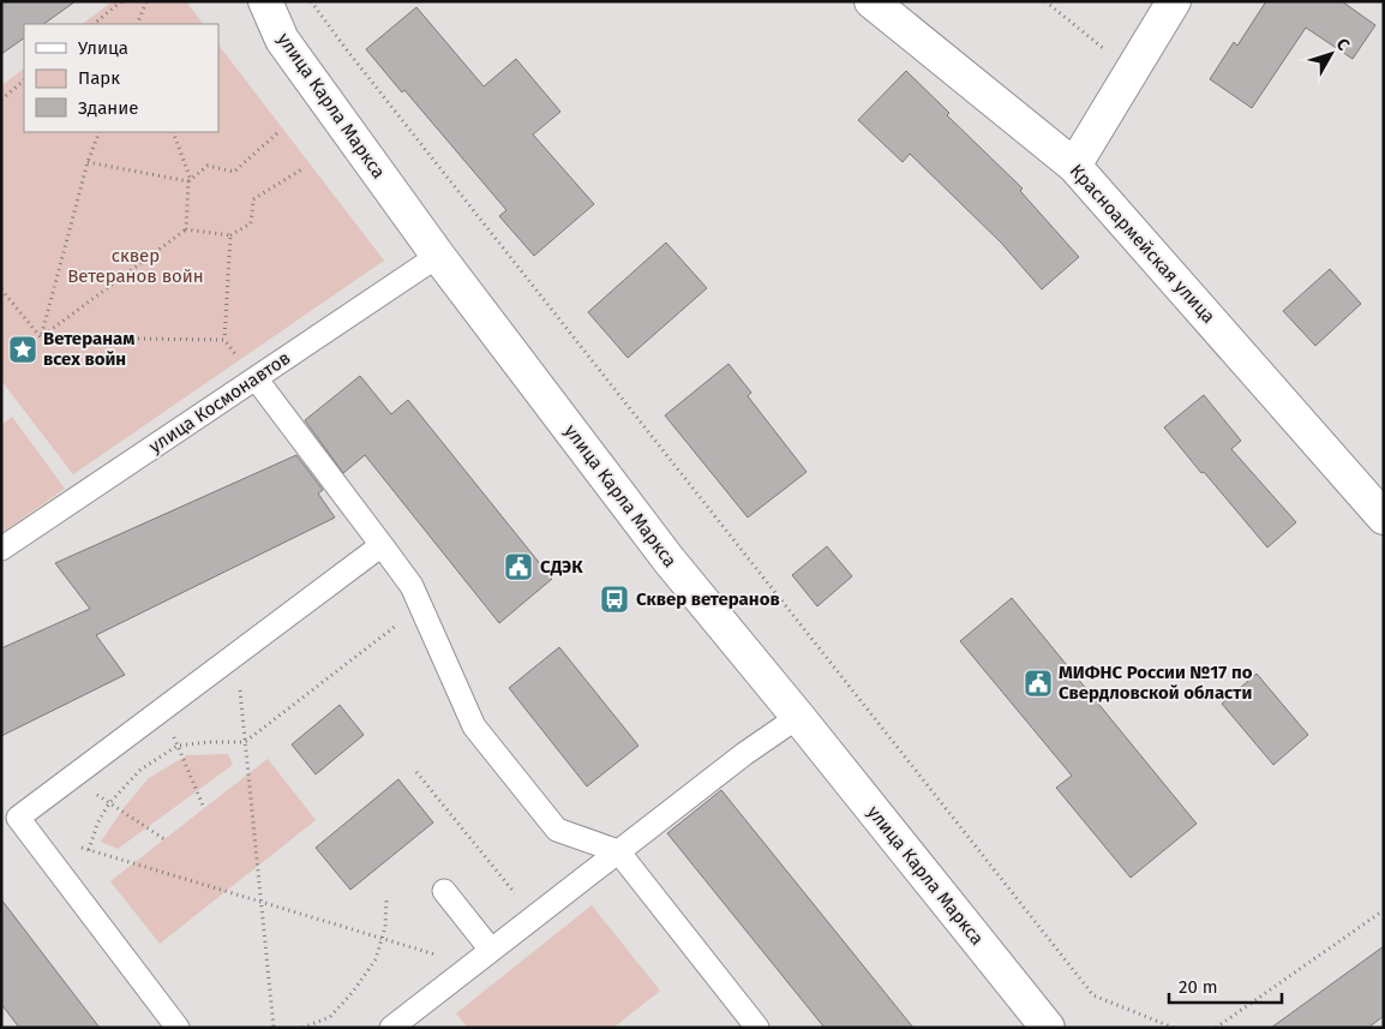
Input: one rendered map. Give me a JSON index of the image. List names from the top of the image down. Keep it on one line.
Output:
{"streets":{"main road":["улица Карла Маркса","Красноармейская улица"],"lane":["улица Космонавтов"]},"crossings":[["улица Карла Маркса","улица Космонавтов"]],"parks":["сквер Ветеранов войн"],"places":{"place":["Ветеранам всех войн"],"public building":["СДЭК","МИФНС России №17 по Свердловской области"],"bus stop":["Сквер ветеранов"]},"legend":["Улица","Парк","Здание"],"scale_bar":"20 m","north":"top right"}
